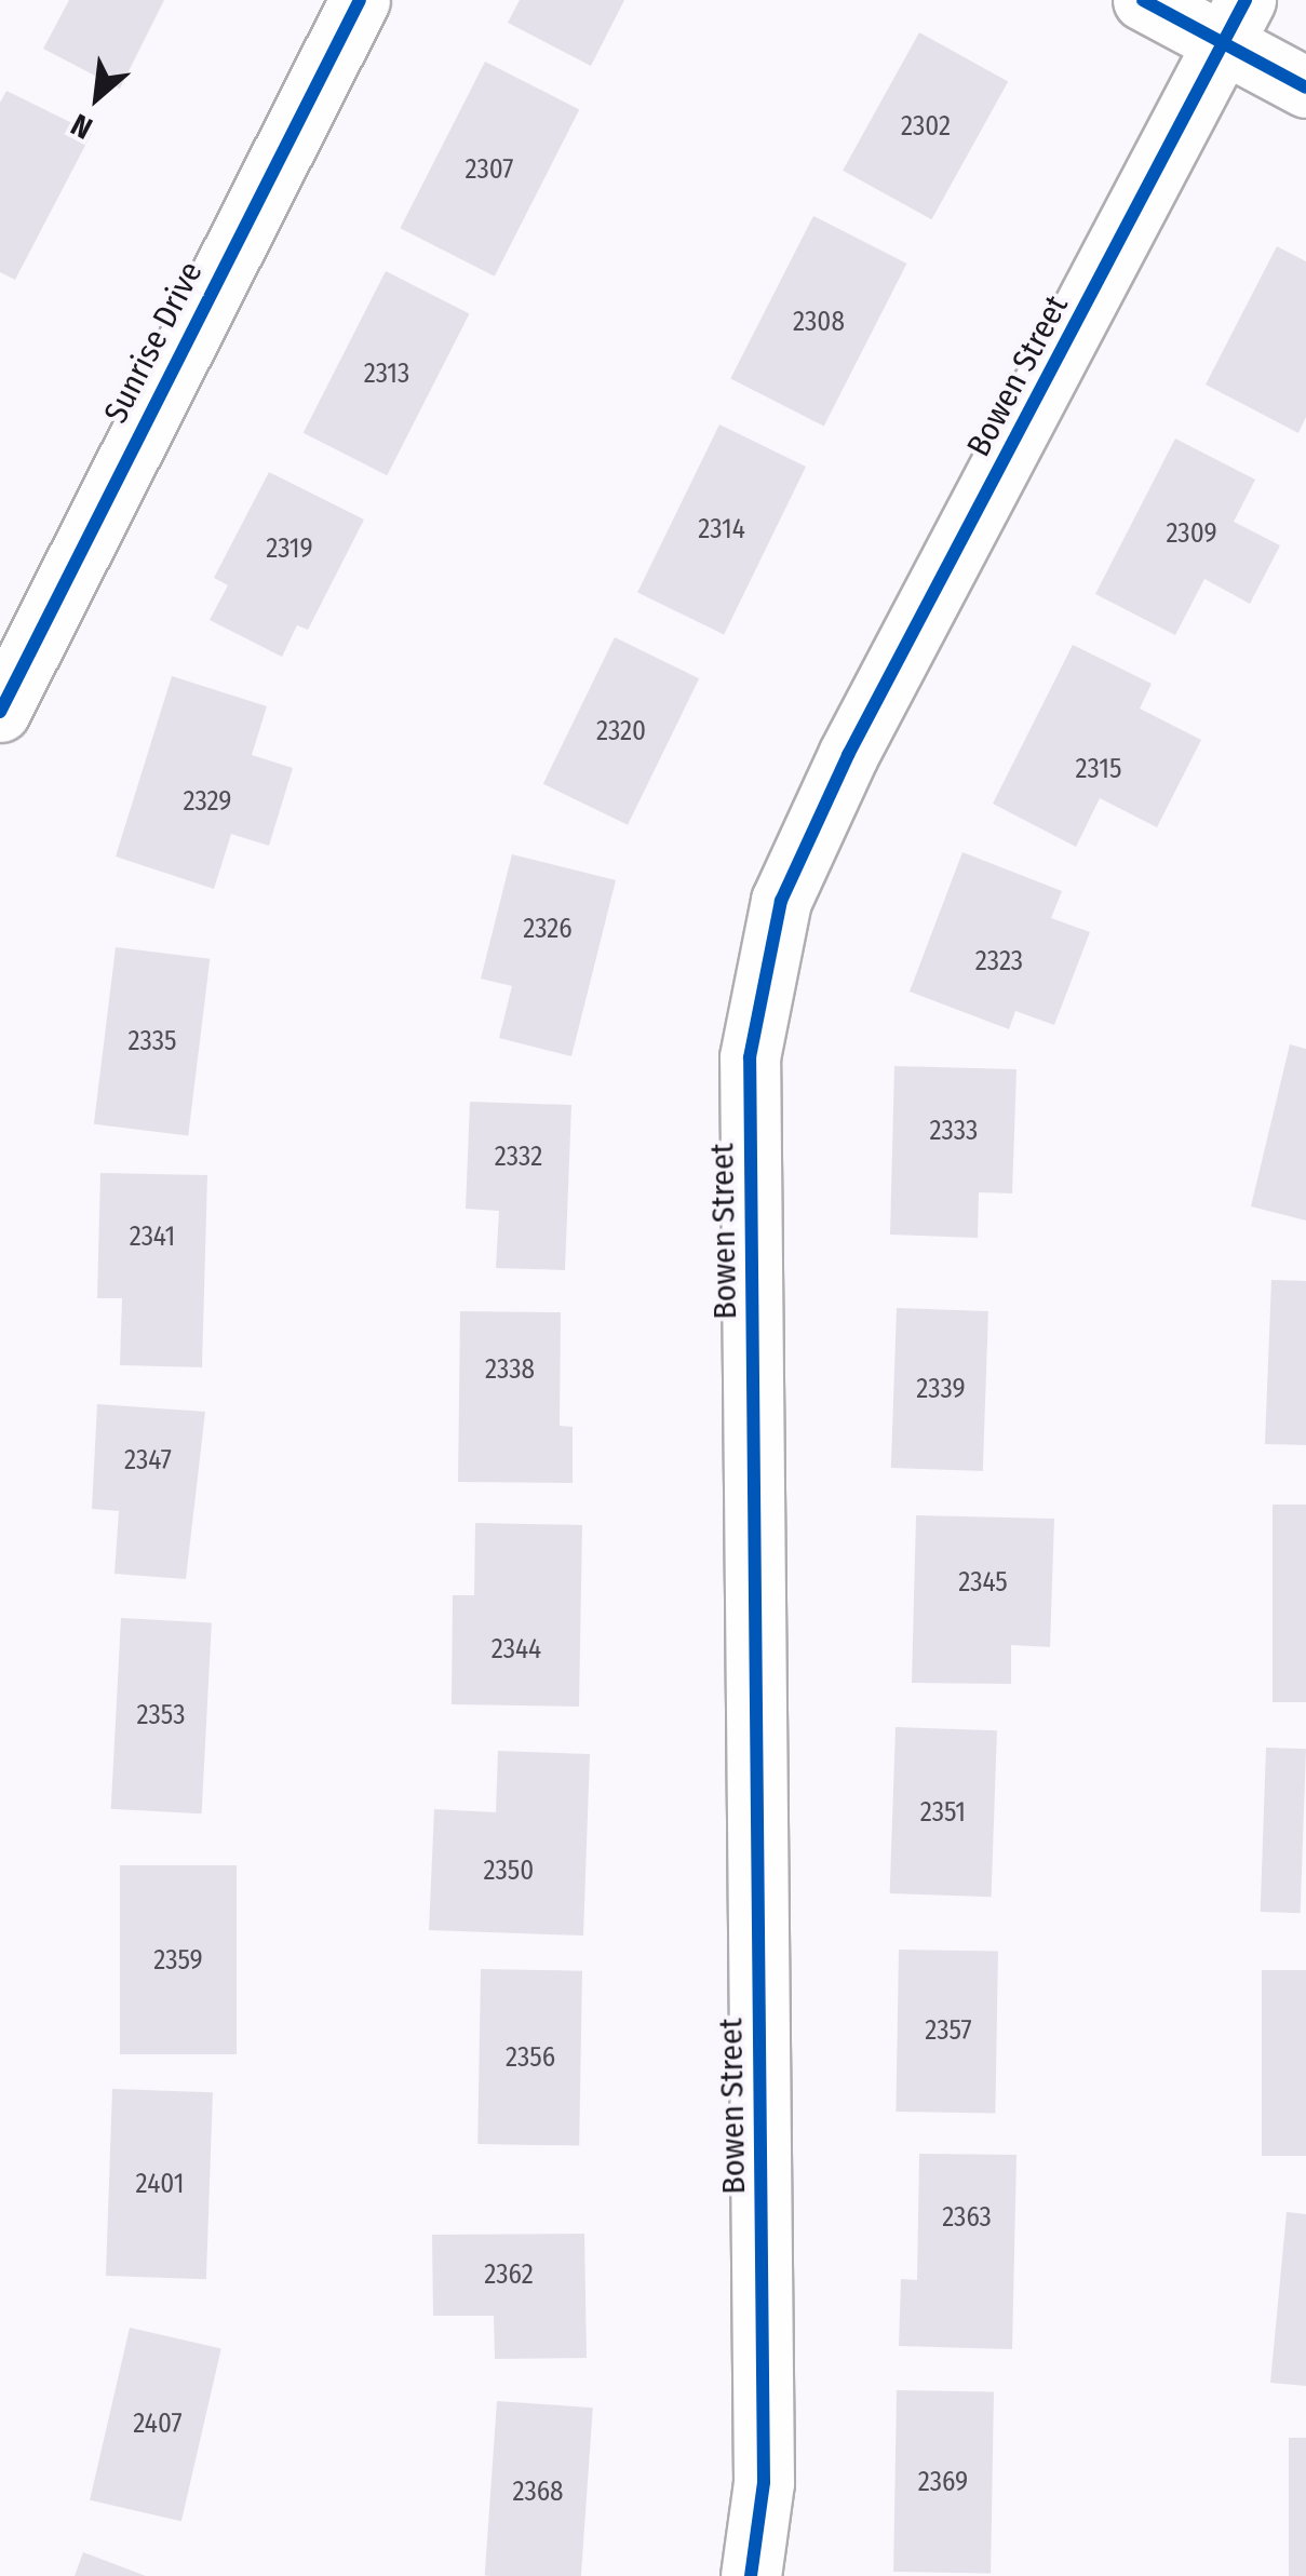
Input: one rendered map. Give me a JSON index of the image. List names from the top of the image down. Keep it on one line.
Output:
{"streets":{"street":["Sunrise Drive","Bowen Street"]},"house_numbers":["2302","2307","2308","2313","2314","2309","2319","2320","2315","2329","2326","2323","2335","2333","2332","2341","2338","2339","2347","2345","2344","2353","2351","2350","2359","2357","2356","2401","2363","2362","2407","2369","2368"],"north":"bottom left"}
